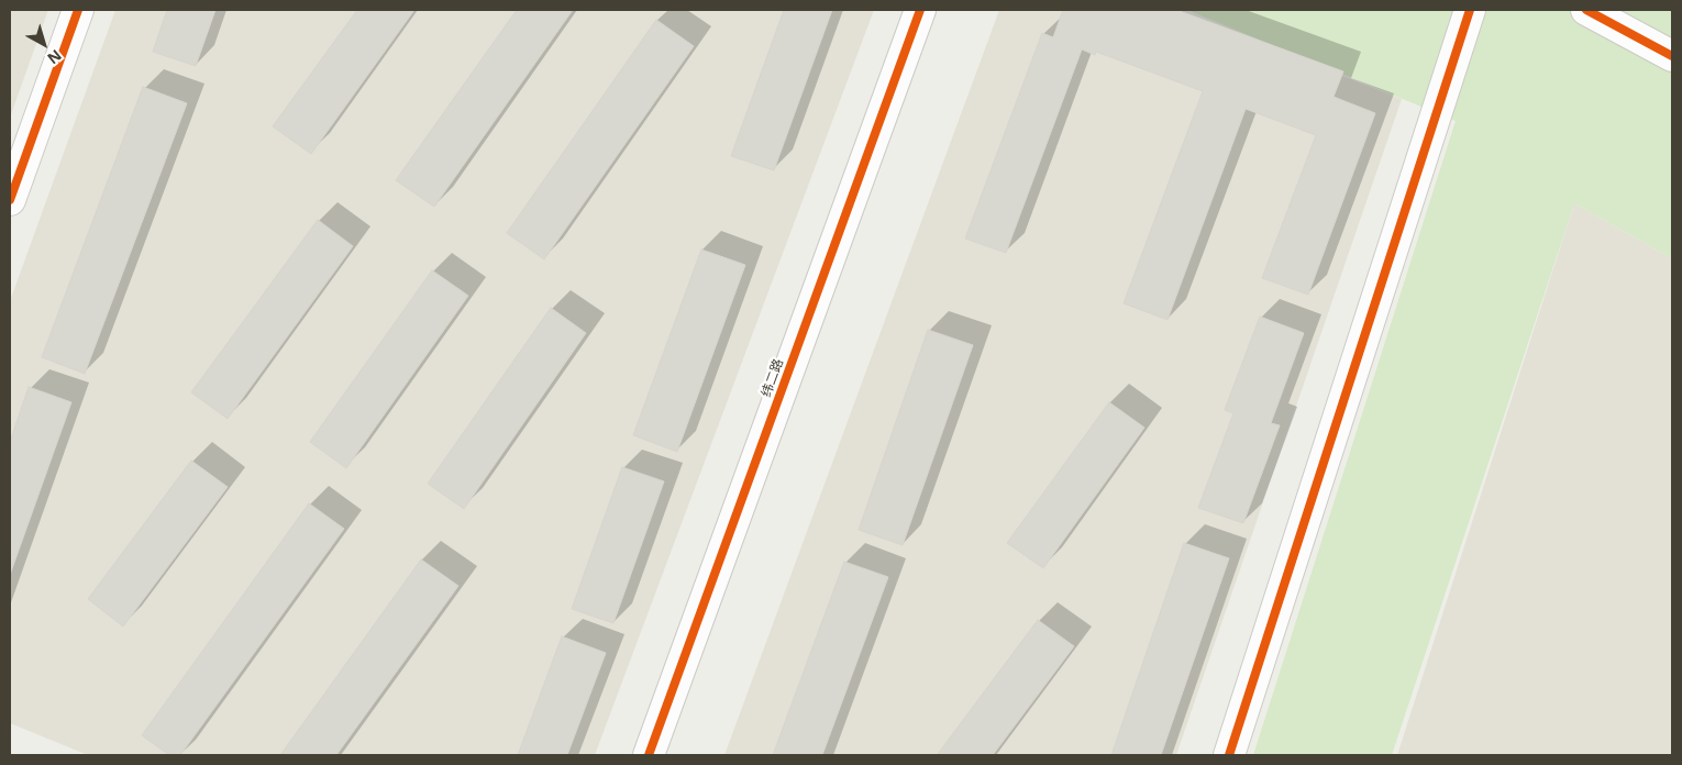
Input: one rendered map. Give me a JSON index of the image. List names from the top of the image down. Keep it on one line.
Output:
{"streets":{"street":["纬二路"]},"north":"bottom right"}
